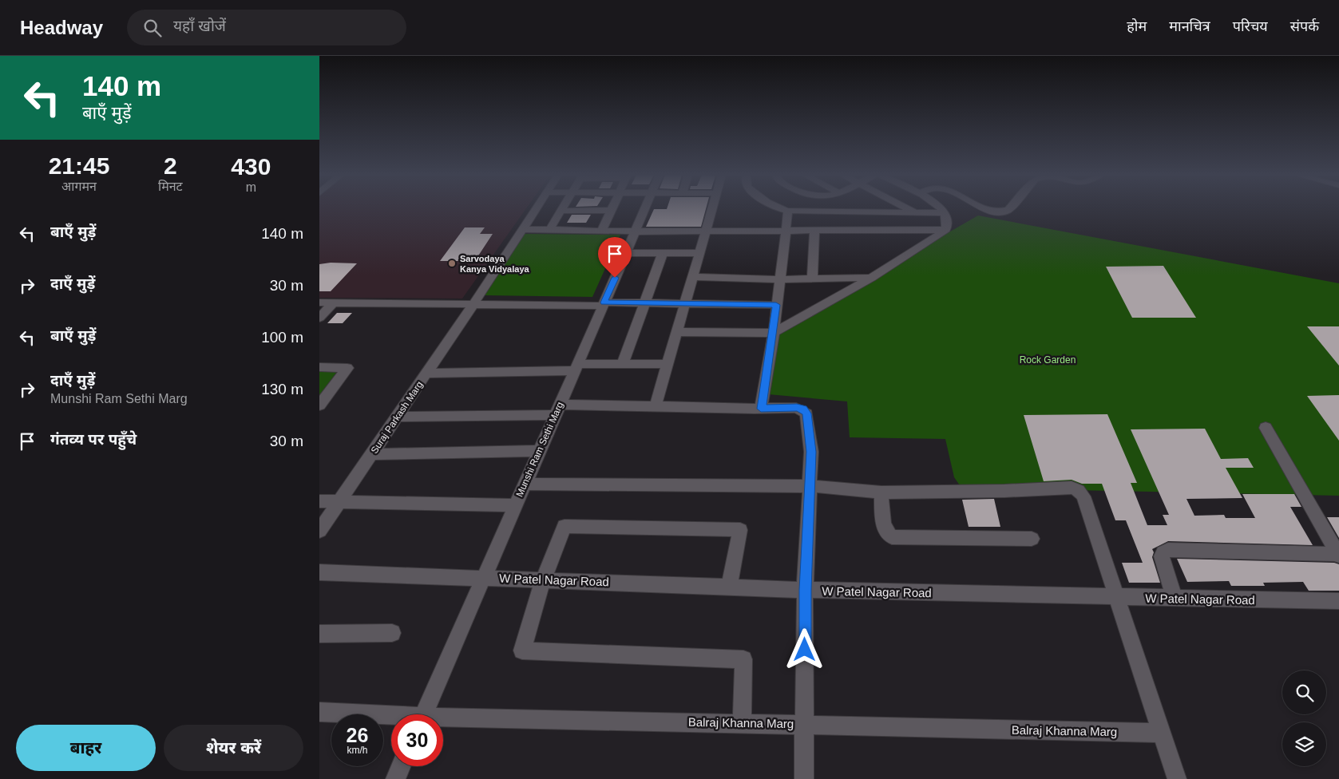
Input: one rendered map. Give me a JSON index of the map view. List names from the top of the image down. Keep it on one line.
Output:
{"streets":{"street":["Suraj Parkash Marg","Munshi Ram Sethi Marg","W Patel Nagar Road","Balraj Khanna Marg"]},"crossings":[["Munshi Ram Sethi Marg","W Patel Nagar Road"]],"parks":["Rock Garden"],"places":["Sarvodaya Kanya Vidyalaya"],"page":{"header":"Headway","search":"यहाँ खोजें","nav":["होम","मानचित्र","परिचय","संपर्क"],"turn":["140 m","बाएँ मुड़ें"],"eta":["21:45","आगमन","2","मिनट","430","m"],"list":[{"name":"बाएँ मुड़ें","value":"140 m"},{"name":"दाएँ मुड़ें","value":"30 m"},{"name":"बाएँ मुड़ें","value":"100 m"},{"name":"दाएँ मुड़ें","note":"Munshi Ram Sethi Marg","value":"130 m"},{"name":"गंतव्य पर पहुँचे","value":"30 m"}],"speed":"26 km/h","limit":"30","buttons":["बाहर","शेयर करें"]}}
